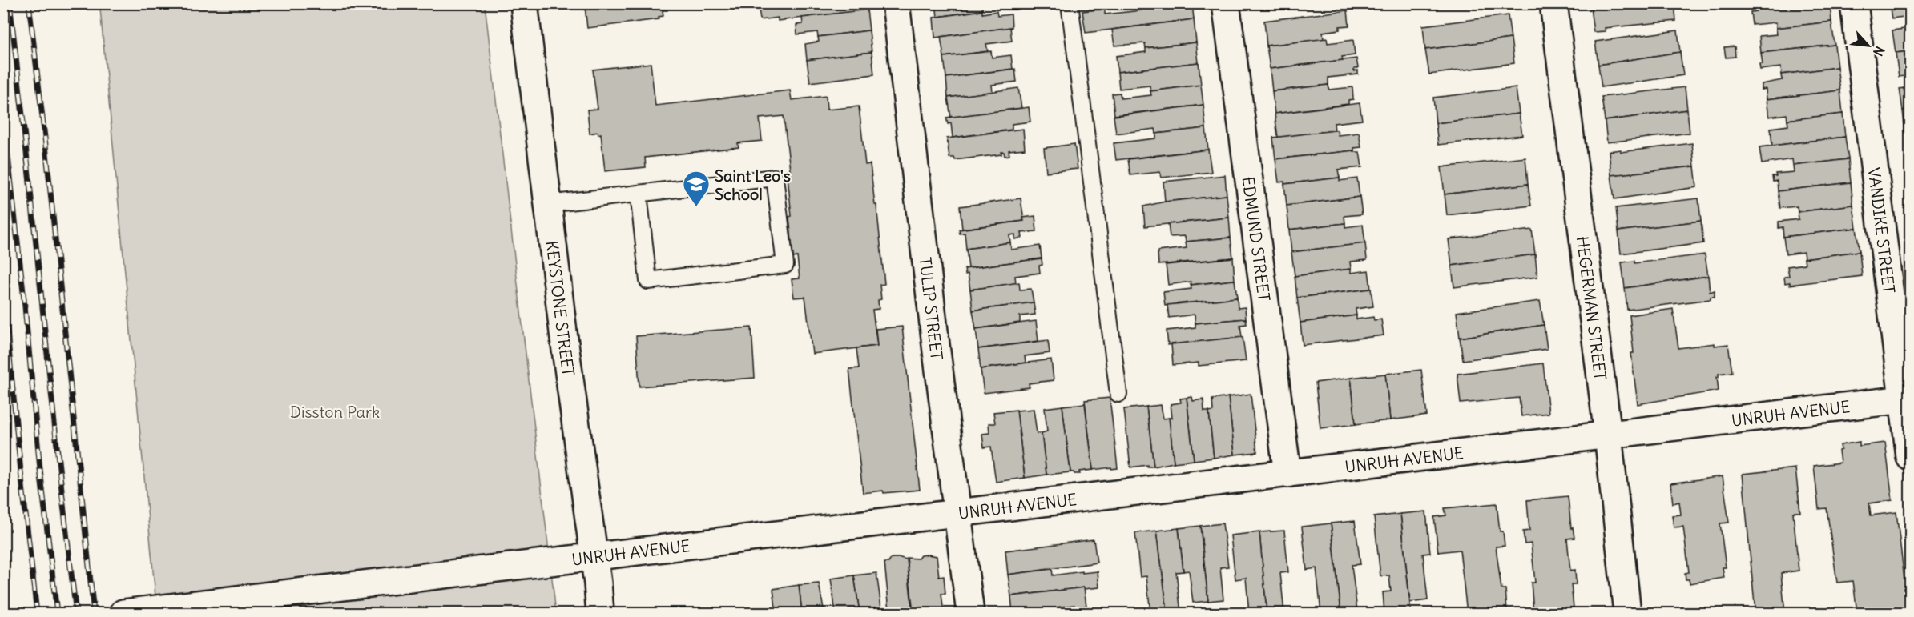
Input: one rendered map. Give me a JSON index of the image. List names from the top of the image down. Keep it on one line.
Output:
{"streets":{"street":["VANDIKE STREET","EDMUND STREET","HEGERMAN STREET","KEYSTONE STREET","TULIP STREET","UNRUH AVENUE"]},"crossings":[["VANDIKE STREET","UNRUH AVENUE"],["EDMUND STREET","UNRUH AVENUE"],["HEGERMAN STREET","UNRUH AVENUE"],["KEYSTONE STREET","UNRUH AVENUE"],["TULIP STREET","UNRUH AVENUE"]],"parks":["Disston Park"],"places":{"school or university":["Saint Leo's School"]},"north":"bottom right"}
